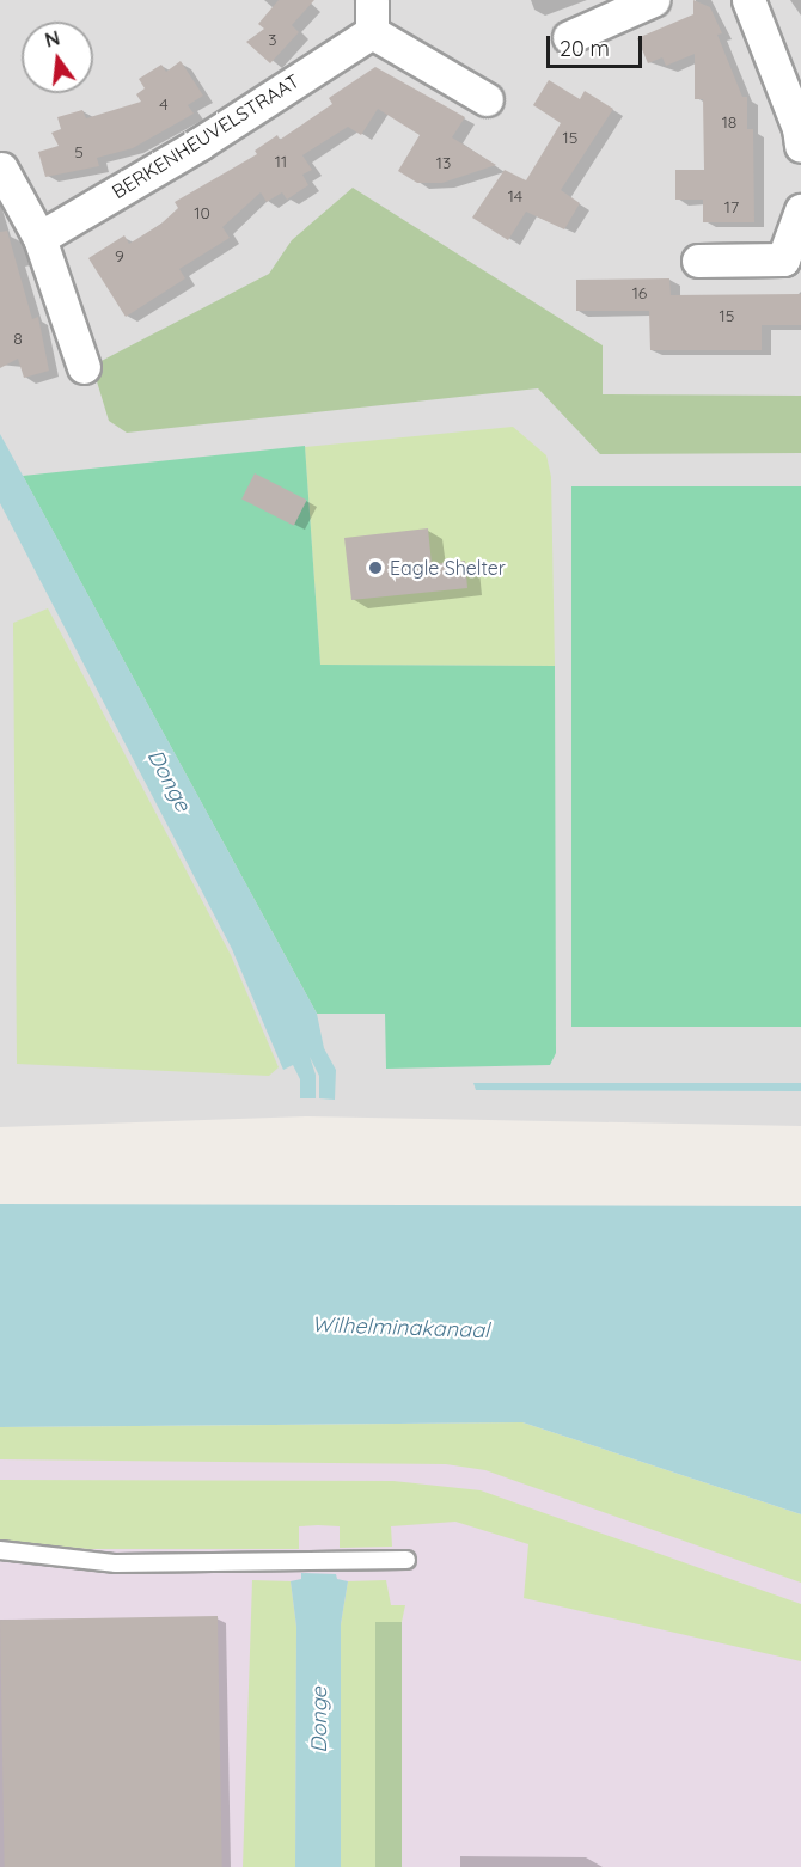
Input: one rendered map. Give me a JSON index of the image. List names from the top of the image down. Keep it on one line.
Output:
{"streets":{"street":["BERKENHEUVELSTRAAT"]},"water":["Donge","Wilhelminakanaal"],"places":["Eagle Shelter"],"house_numbers":["3","4","18","15","5","11","13","14","17","10","9","16","15","8"],"scale_bar":"20 m","north":"top"}
